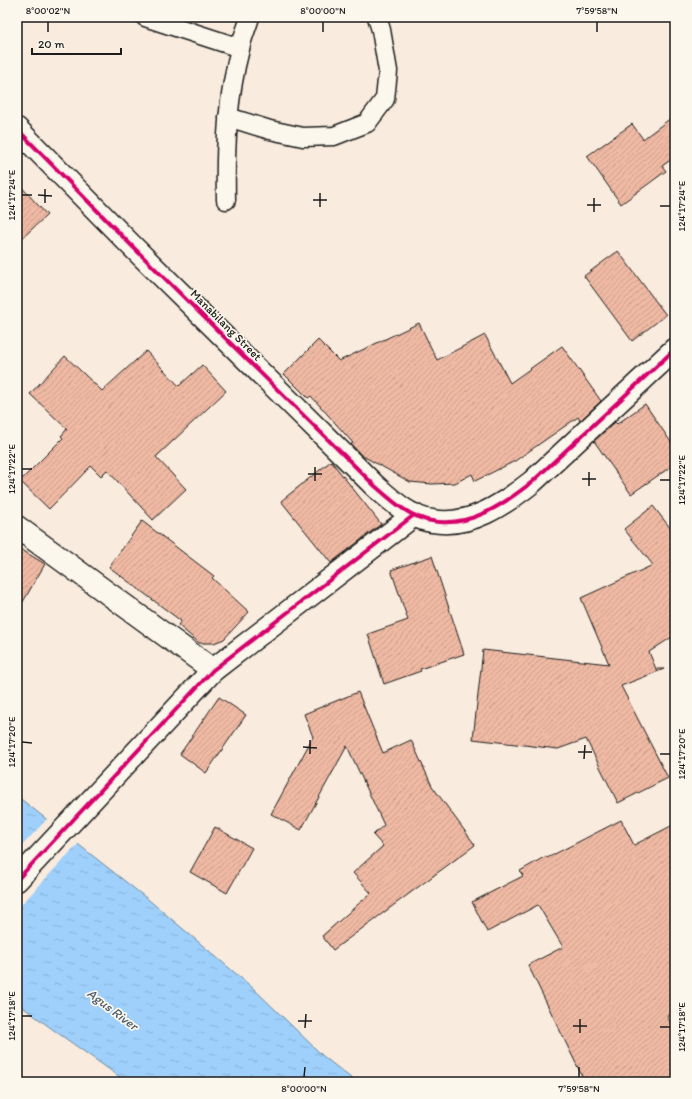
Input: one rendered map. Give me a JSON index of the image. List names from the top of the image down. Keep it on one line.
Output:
{"streets":{"street":["Manabilang Street"]},"water":["Agus River"],"scale_bar":"20 m","coordinates":["8°00'02\"N","8°00'00\"N","7°59'58\"N","124°17'24\"E","124°17'22\"E","124°17'20\"E","124°17'18\"E"]}
